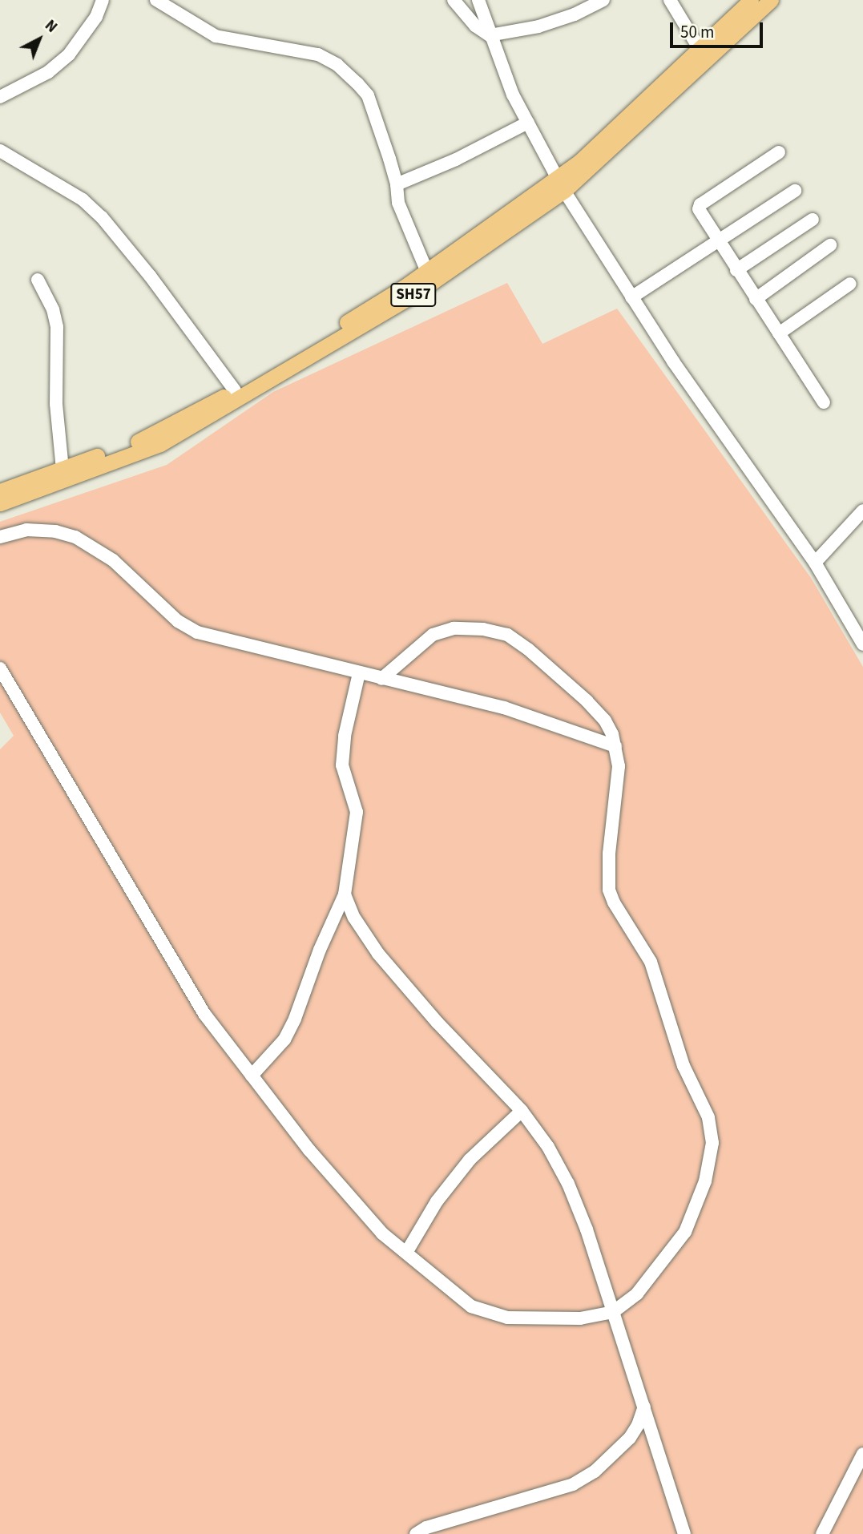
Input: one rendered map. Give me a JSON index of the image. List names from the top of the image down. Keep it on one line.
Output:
{"streets":{"main road":["SH57"]},"scale_bar":"50 m","north":"top right"}
